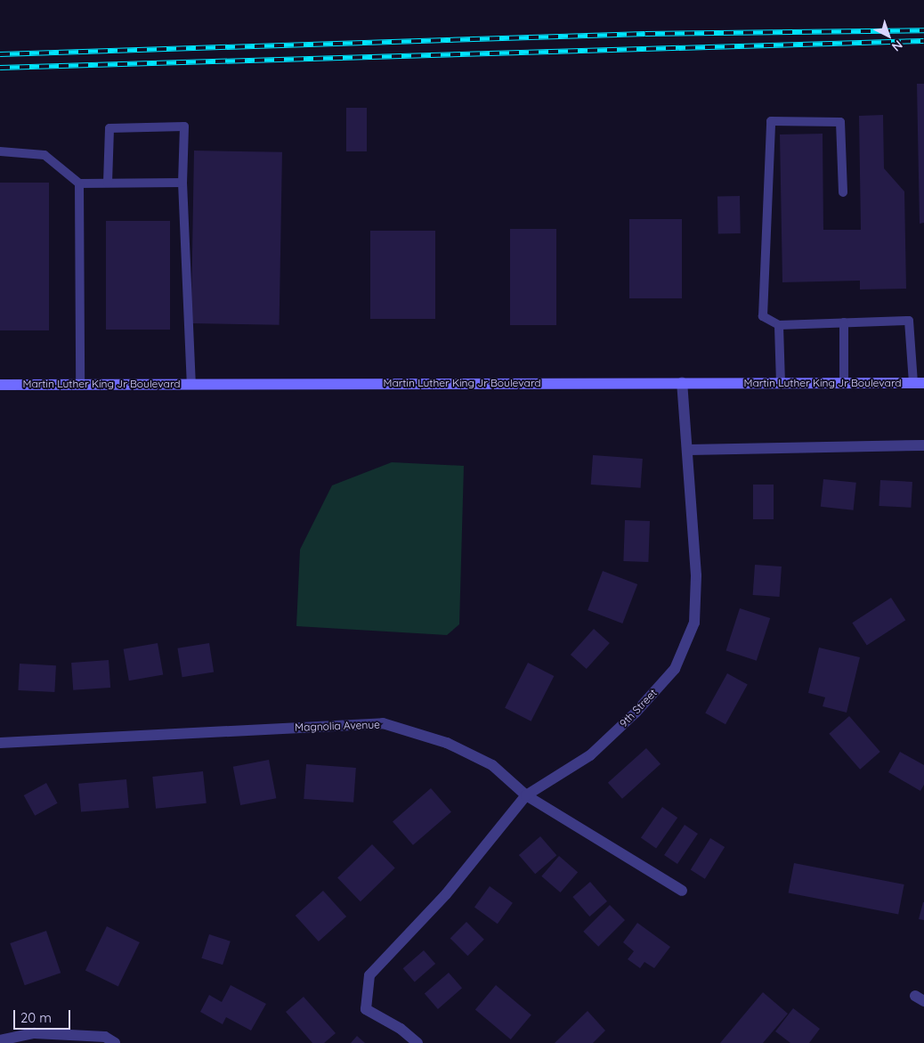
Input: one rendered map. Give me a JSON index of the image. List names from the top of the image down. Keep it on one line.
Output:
{"streets":{"main road":["Martin Luther King Jr Boulevard"],"street":["9th Street","Magnolia Avenue"]},"crossings":[["Martin Luther King Jr Boulevard","9th Street"],["9th Street","Magnolia Avenue"]],"scale_bar":"20 m","north":"bottom right"}
